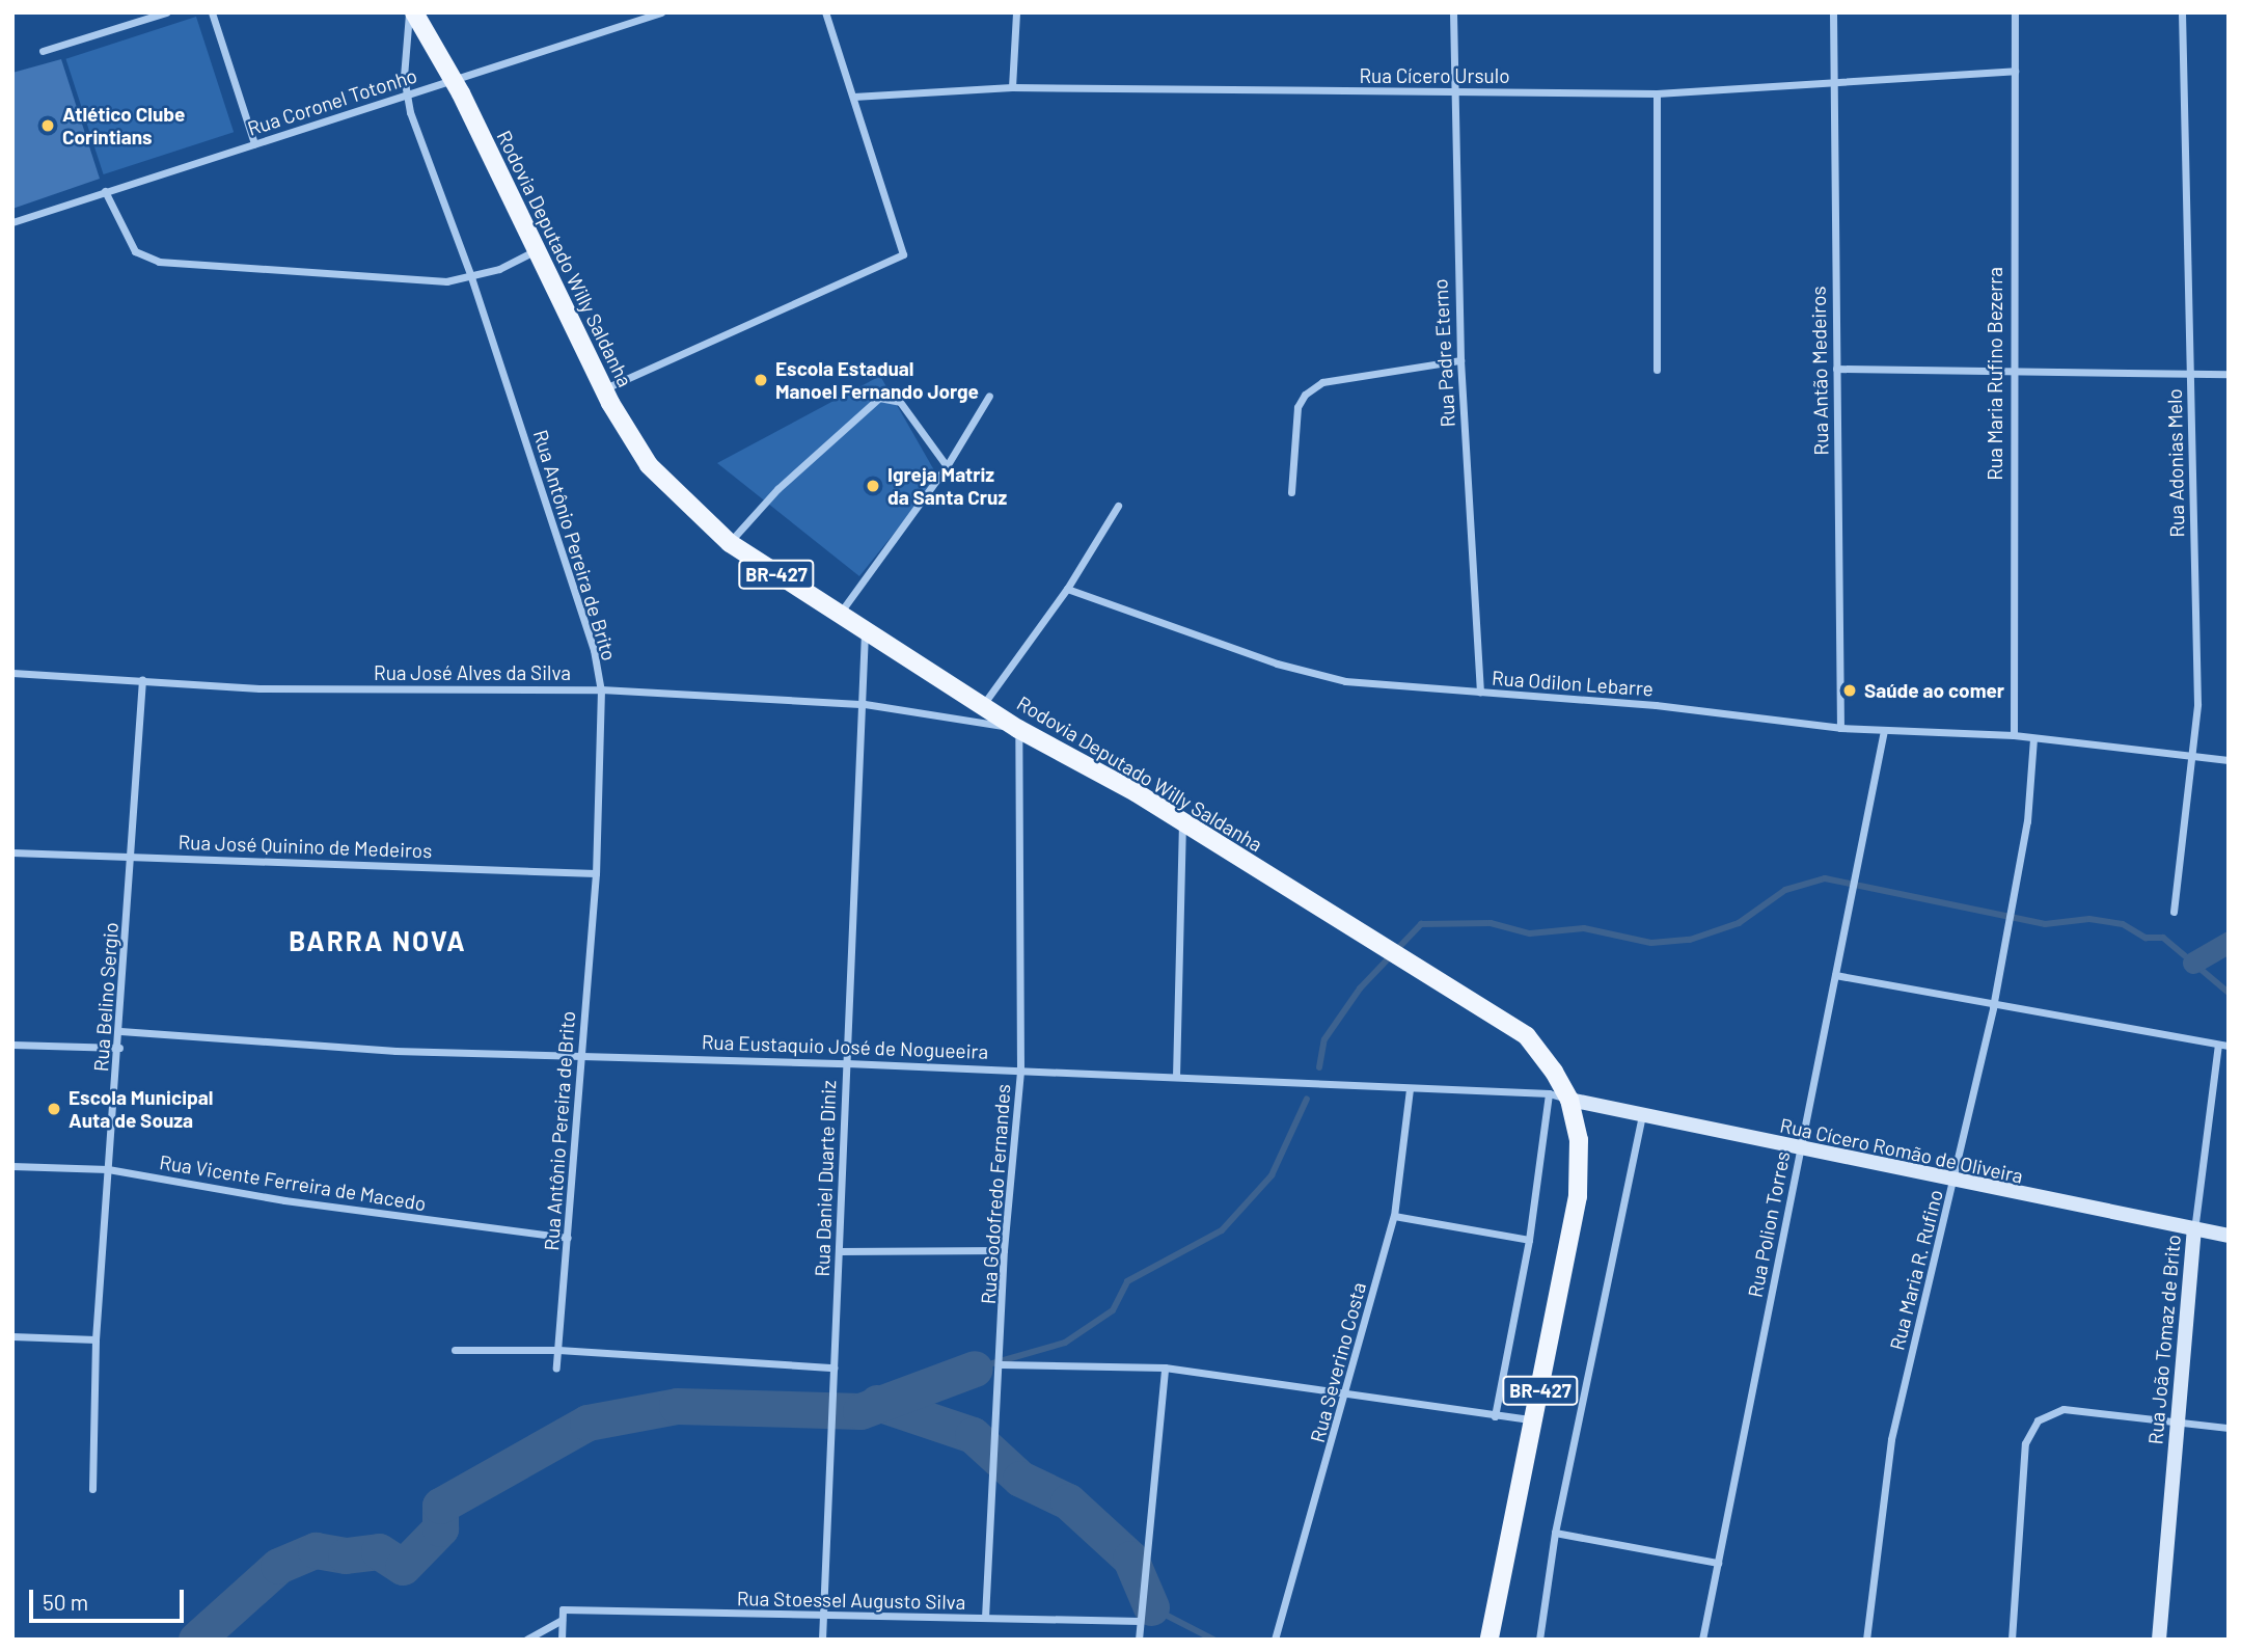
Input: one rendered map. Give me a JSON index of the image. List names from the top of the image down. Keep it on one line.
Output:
{"streets":{"main road":["Rodovia Deputado Willy Saldanha","BR-427"],"street":["Rua Cícero Ursulo","Rua Coronel Totonho","Rua Padre Eterno","Rua Antão Medeiros","Rua Maria Rufino Bezerra","Rua Adonias Melo","Rua Antônio Pereira de Brito","Rua José Alves da Silva","Rua Odilon Lebarre","Rua José Quinino de Medeiros","Rua Belino Sergio","Rua Eustaquio José de Nogueeira","Rua Cícero Romão de Oliveira","Rua Daniel Duarte Diniz","Rua Vicente Ferreira de Macedo","Rua Godofredo Fernandes","Rua Polion Torres","Rua Maria R. Rufino","Rua João Tomaz de Brito","Rua Severino Costa","Rua Stoessel Augusto Silva"]},"crossings":[["Rua Cícero Ursulo","Rua Padre Eterno"],["Rua Cícero Ursulo","Rua Antão Medeiros"],["Rua Cícero Ursulo","Rua Maria Rufino Bezerra"],["Rua Coronel Totonho","Rodovia Deputado Willy Saldanha"],["Rua Coronel Totonho","Rua Antônio Pereira de Brito"],["Rodovia Deputado Willy Saldanha","Rua Antônio Pereira de Brito"],["Rodovia Deputado Willy Saldanha","Rua José Alves da Silva"],["Rodovia Deputado Willy Saldanha","Rua Eustaquio José de Nogueeira"],["Rodovia Deputado Willy Saldanha","Rua Cícero Romão de Oliveira"],["Rodovia Deputado Willy Saldanha","Rua Daniel Duarte Diniz"],["Rodovia Deputado Willy Saldanha","Rua Godofredo Fernandes"],["Rua Padre Eterno","Rua Odilon Lebarre"],["Rua Antão Medeiros","Rua Odilon Lebarre"],["Rua Maria Rufino Bezerra","Rua Odilon Lebarre"],["Rua Adonias Melo","Rua Odilon Lebarre"],["Rua Antônio Pereira de Brito","Rua José Alves da Silva"],["Rua Antônio Pereira de Brito","Rua José Quinino de Medeiros"],["Rua Antônio Pereira de Brito","Rua Eustaquio José de Nogueeira"],["Rua Antônio Pereira de Brito","Rua Vicente Ferreira de Macedo"],["Rua José Alves da Silva","Rua Belino Sergio"],["Rua José Alves da Silva","Rua Daniel Duarte Diniz"],["Rua José Alves da Silva","Rua Godofredo Fernandes"],["Rua Odilon Lebarre","Rua Polion Torres"],["Rua Odilon Lebarre","Rua Maria R. Rufino"],["Rua José Quinino de Medeiros","Rua Belino Sergio"],["Rua Belino Sergio","Rua Eustaquio José de Nogueeira"],["Rua Belino Sergio","Rua Vicente Ferreira de Macedo"],["Rua Eustaquio José de Nogueeira","Rua Cícero Romão de Oliveira"],["Rua Eustaquio José de Nogueeira","Rua Daniel Duarte Diniz"],["Rua Eustaquio José de Nogueeira","Rua Godofredo Fernandes"],["Rua Eustaquio José de Nogueeira","Rua Severino Costa"],["Rua Cícero Romão de Oliveira","Rua Polion Torres"],["Rua Cícero Romão de Oliveira","Rua Maria R. Rufino"],["Rua Cícero Romão de Oliveira","Rua João Tomaz de Brito"],["Rua Daniel Duarte Diniz","Rua Stoessel Augusto Silva"],["Rua Godofredo Fernandes","Rua Stoessel Augusto Silva"]],"districts":["BARRA NOVA"],"places":["Atlético Clube Corintians","Escola Estadual Manoel Fernando Jorge","Igreja Matriz da Santa Cruz","Saúde ao comer","Escola Municipal Auta de Souza"],"scale_bar":"50 m"}
